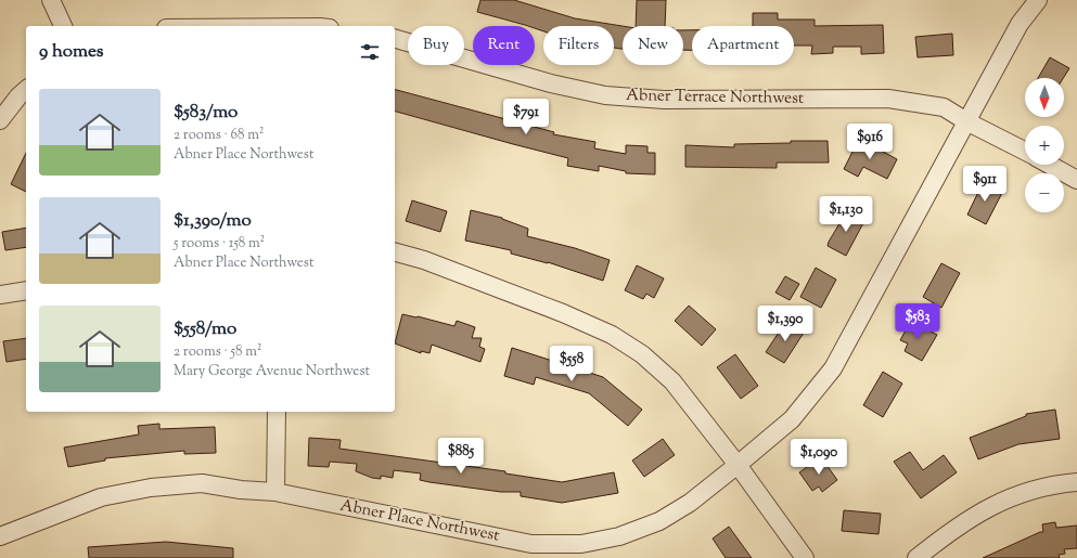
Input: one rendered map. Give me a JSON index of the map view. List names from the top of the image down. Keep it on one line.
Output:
{"streets":{"street":["Abner Terrace Northwest","Abner Place Northwest"]},"crossings":[["Abner Terrace Northwest","Abner Place Northwest"]],"north":"bottom","page":{"chip":["Buy","Rent","Filters","New","Apartment"],"heading":"9 homes","map_buttons":["+","−"],"list":[{"name":"$583/mo","note":"2 rooms · 68 m² · Abner Place Northwest"},{"name":"$1,390/mo","note":"5 rooms · 158 m² · Abner Place Northwest"},{"name":"$558/mo","note":"2 rooms · 58 m² · Mary George Avenue Northwest"}],"price":["$791","$916","$911","$1,130","$583","$1,390","$558","$885","$1,090"]}}
